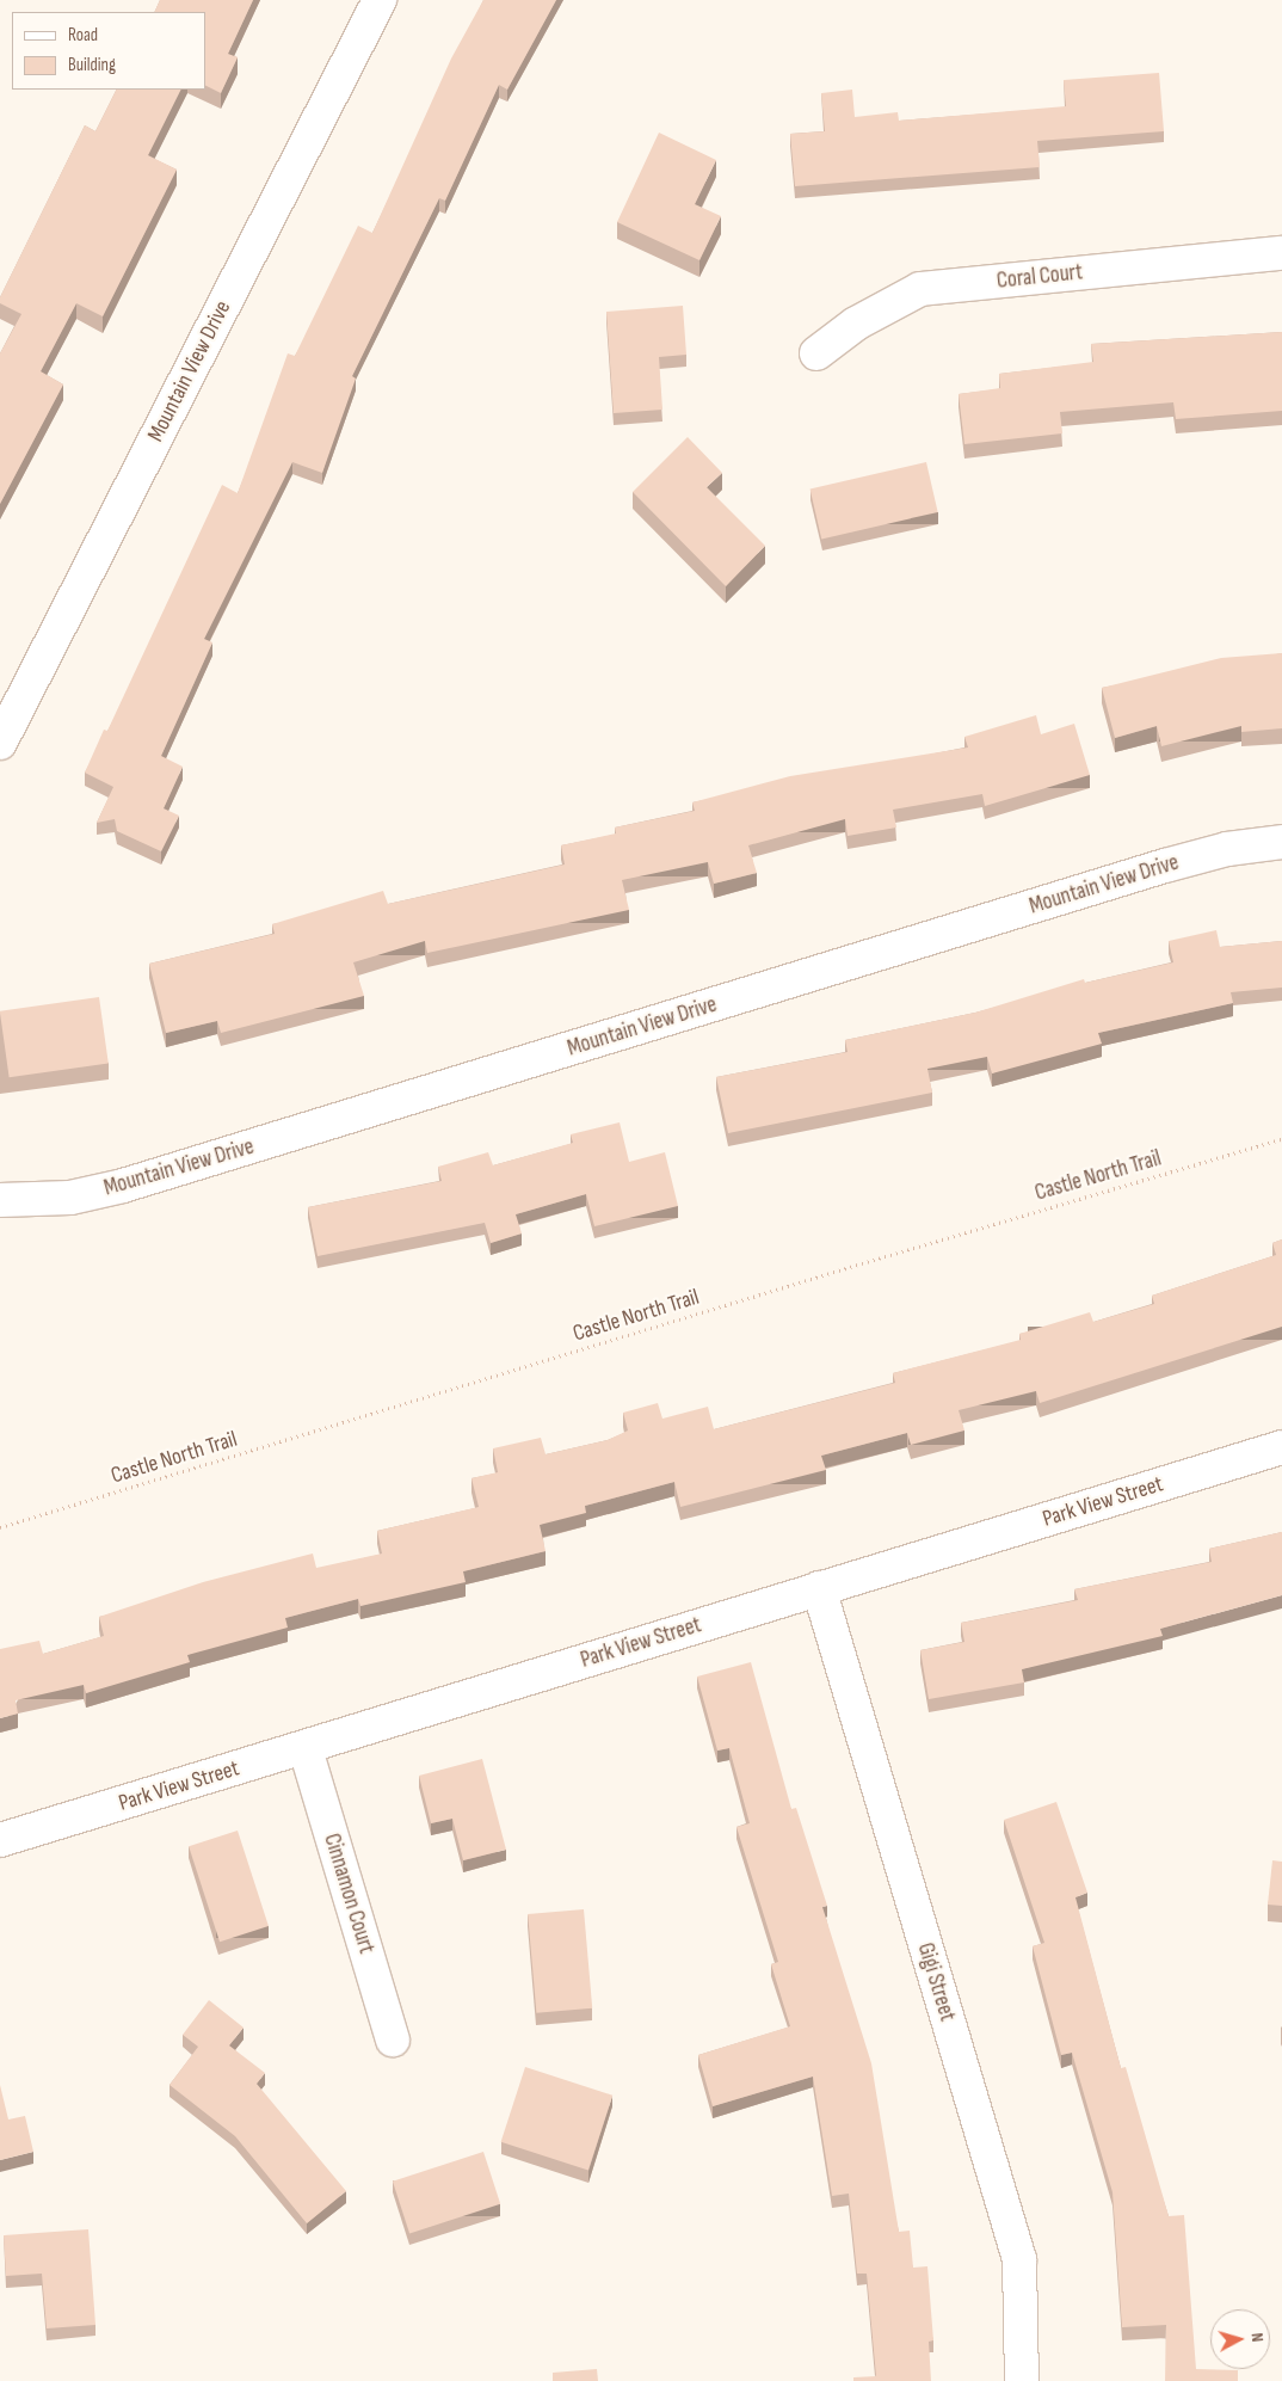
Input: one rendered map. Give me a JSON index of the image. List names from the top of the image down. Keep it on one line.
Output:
{"streets":{"street":["Coral Court","Mountain View Drive","Park View Street","Cinnamon Court","Gigi Street"],"path":["Castle North Trail"]},"crossings":[["Park View Street","Cinnamon Court"],["Park View Street","Gigi Street"]],"legend":["Road","Building"],"north":"right"}
